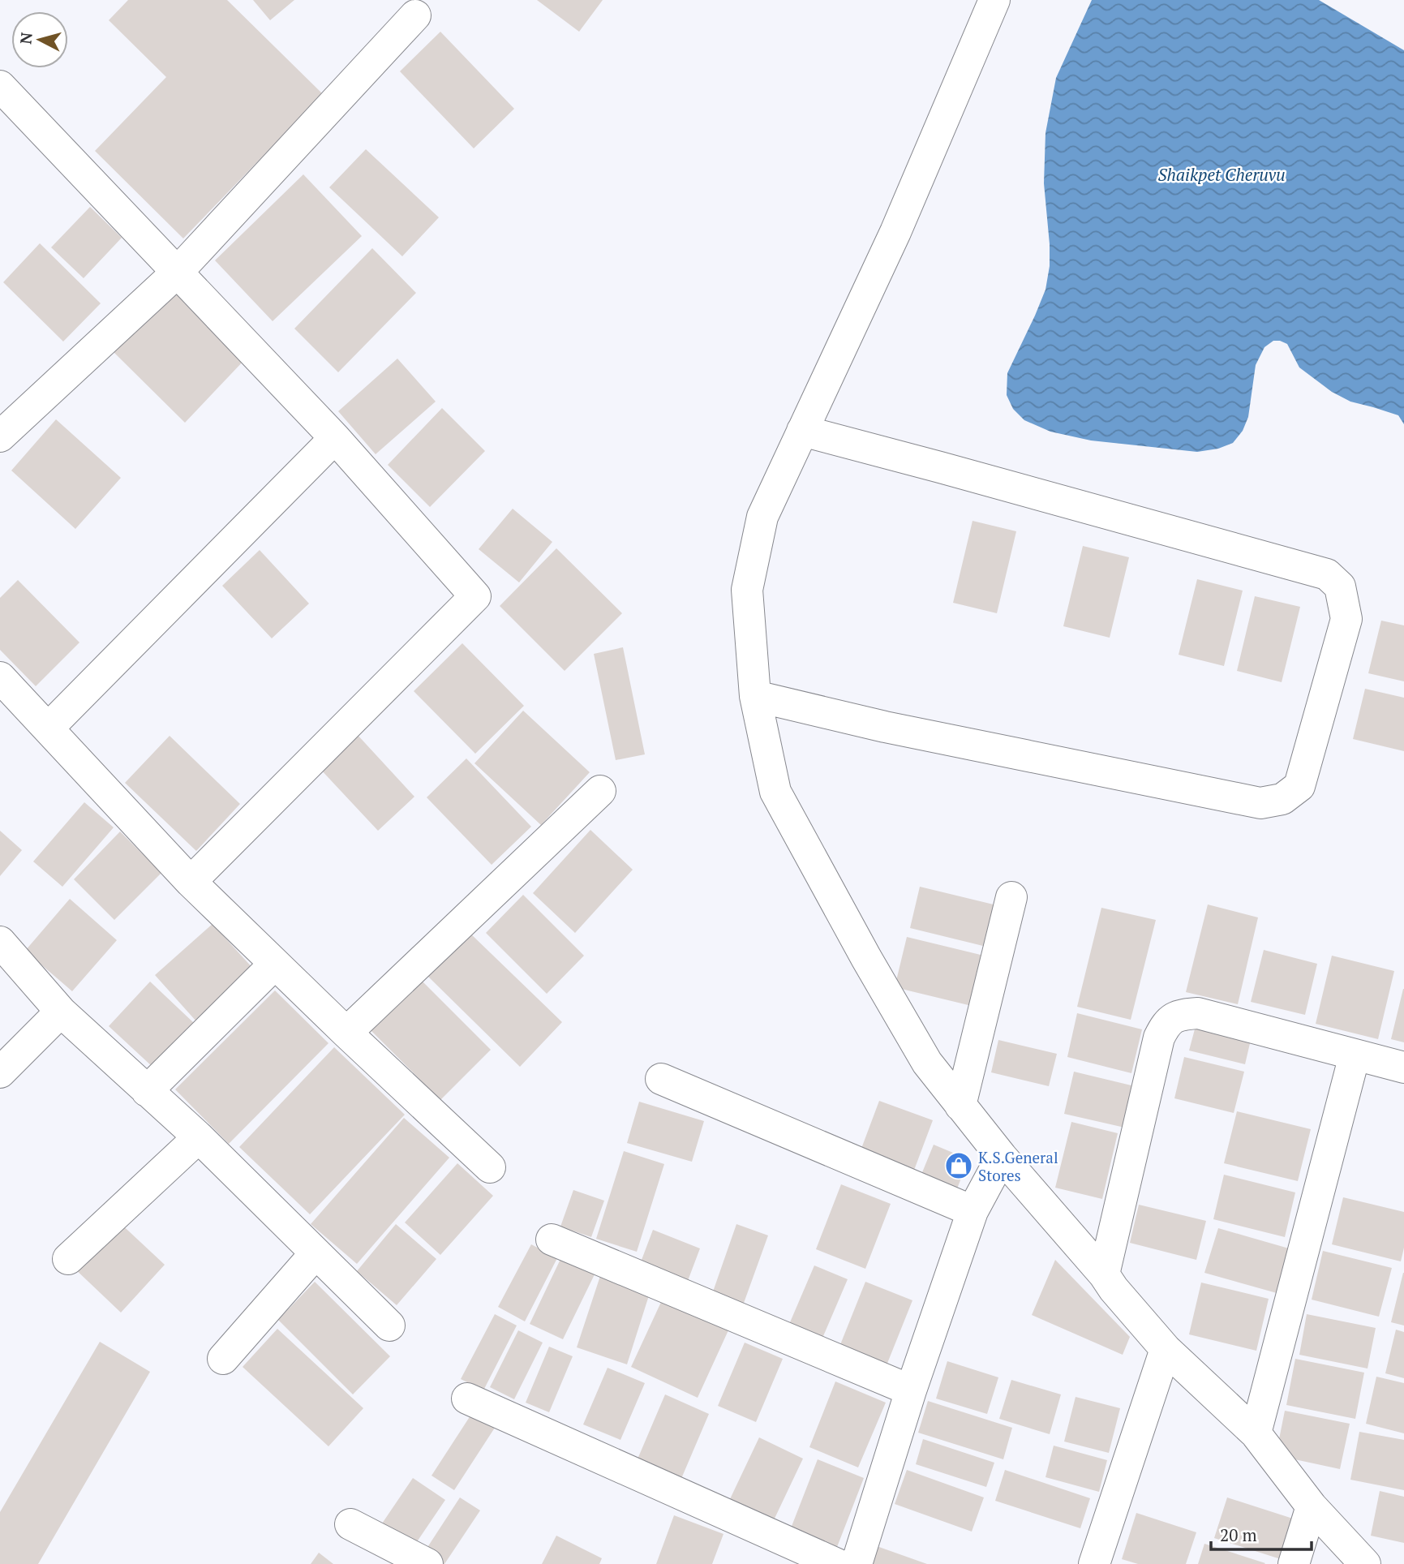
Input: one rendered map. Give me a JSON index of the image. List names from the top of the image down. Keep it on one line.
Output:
{"water":["Shaikpet Cheruvu"],"places":{"shop":["K.S.General Stores"]},"scale_bar":"20 m","north":"left"}
